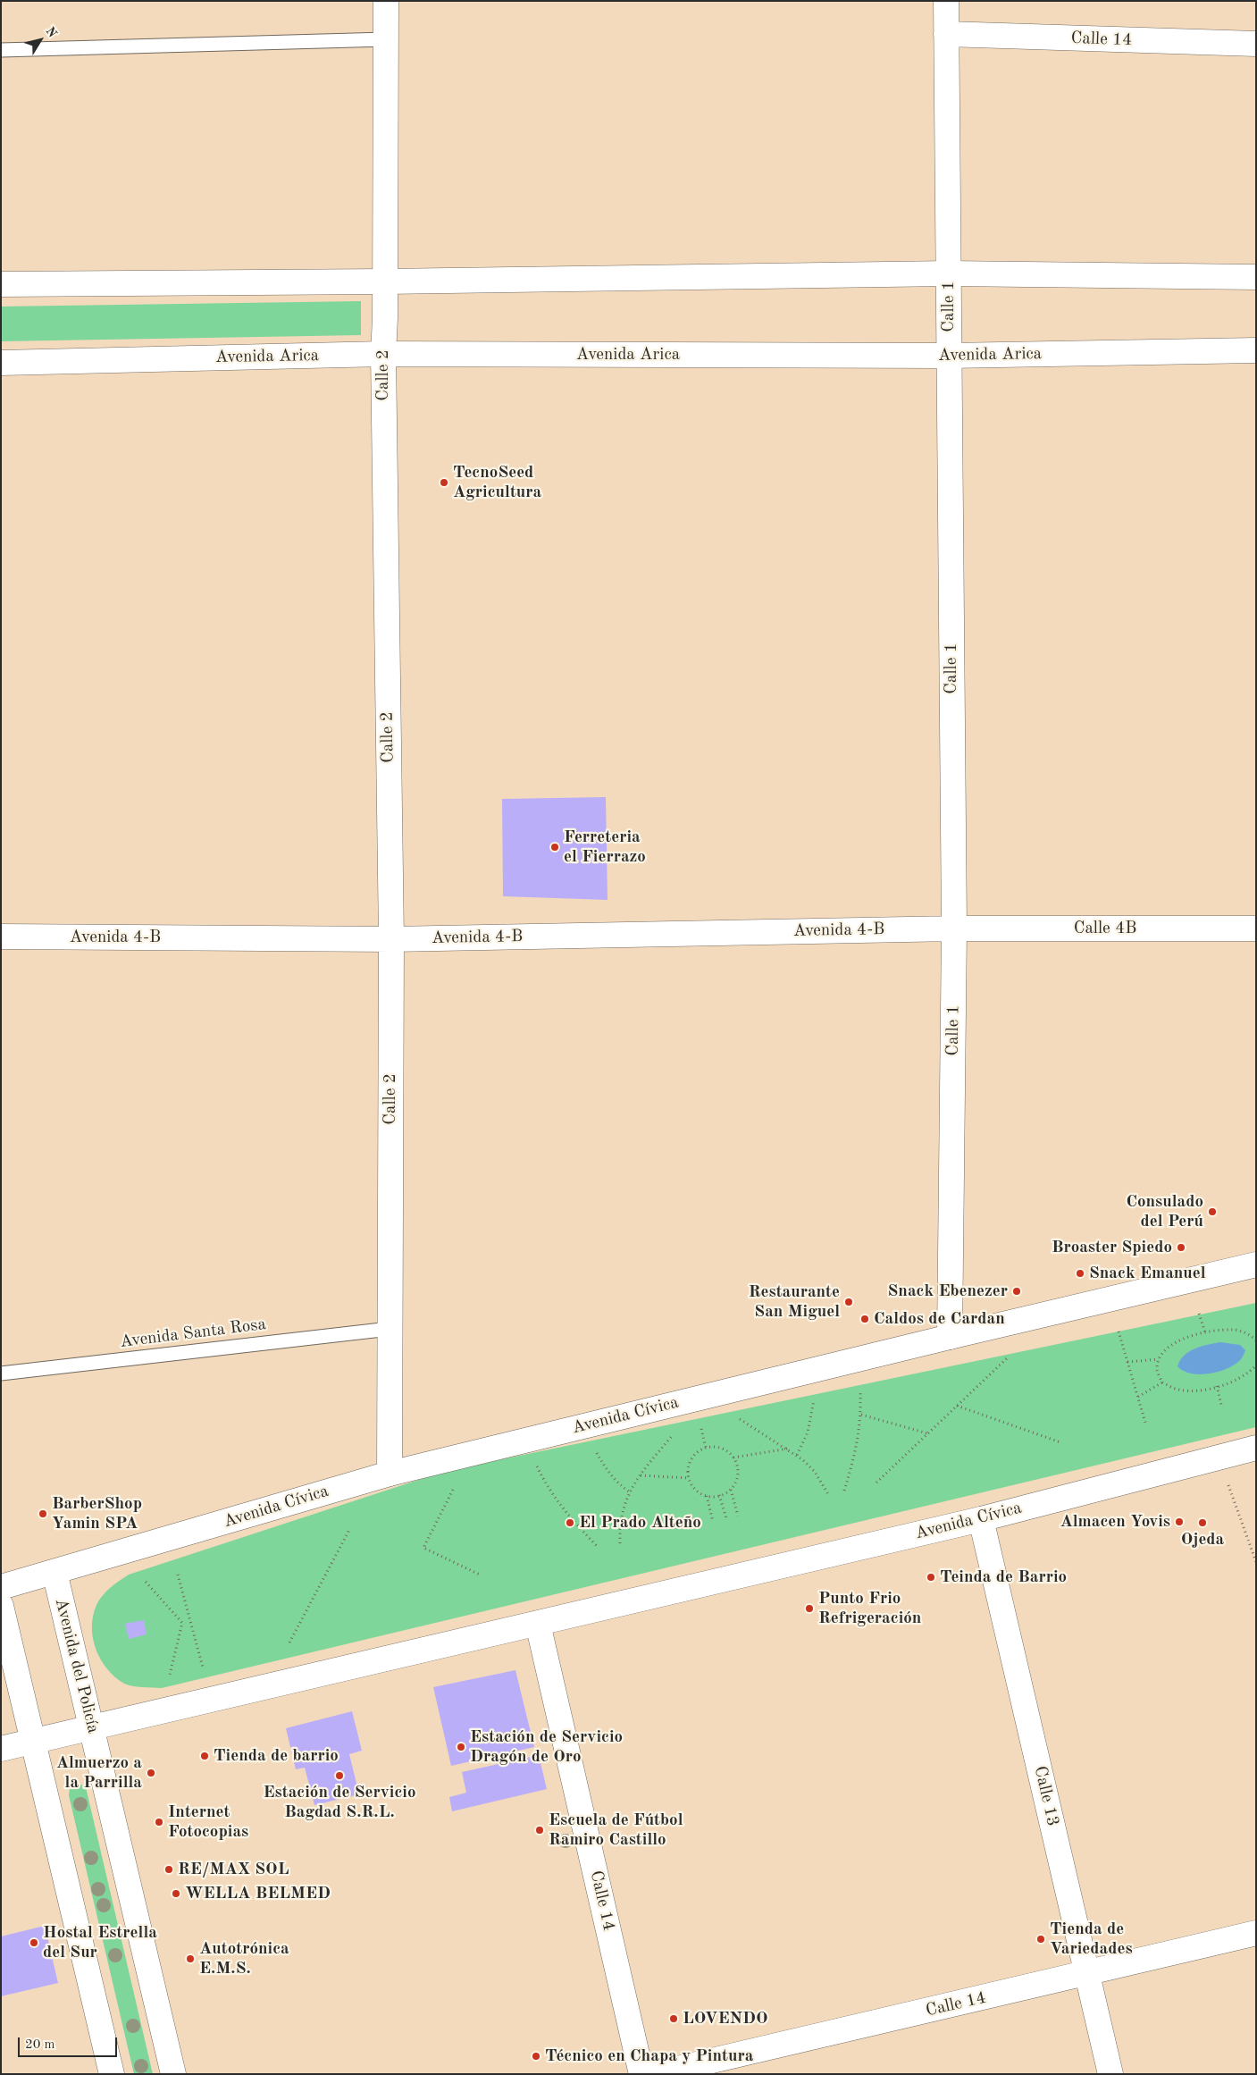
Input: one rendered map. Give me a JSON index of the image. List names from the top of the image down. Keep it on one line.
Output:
{"streets":{"street":["Calle 14","Calle 1","Avenida Arica","Calle 2","Calle 4B","Avenida 4-B","Avenida Cívica","Avenida del Policía","Calle 13"],"lane":["Avenida Santa Rosa"]},"crossings":[["Calle 14","Calle 1"],["Calle 14","Avenida Cívica"],["Calle 14","Calle 13"],["Calle 1","Avenida Arica"],["Calle 1","Calle 4B"],["Calle 1","Avenida 4-B"],["Calle 1","Avenida Cívica"],["Avenida Arica","Calle 2"],["Calle 2","Avenida 4-B"],["Calle 2","Avenida Santa Rosa"],["Calle 2","Avenida Cívica"],["Calle 4B","Avenida 4-B"],["Avenida Cívica","Avenida del Policía"],["Avenida Cívica","Calle 13"]],"places":["TecnoSeed Agricultura","Ferreteria el Fierrazo","Consulado del Perú","Broaster Spiedo","Snack Emanuel","Snack Ebenezer","Restaurante San Miguel","Caldos de Cardan","BarberShop Yamin SPA","Almacen Yovis","El Prado Alteño","Ojeda","Teinda de Barrio","Punto Frio Refrigeración","Estación de Servicio Dragón de Oro","Tienda de barrio","Almuerzo a la Parrilla","Estación de Servicio Bagdad S.R.L.","Internet Fotocopias","Escuela de Fútbol Ramiro Castillo","RE/MAX SOL","WELLA BELMED","Tienda de Variedades","Hostal Estrella del Sur","Autotrónica E.M.S.","LOVENDO","Técnico en Chapa y Pintura"],"scale_bar":"20 m","north":"top right"}
